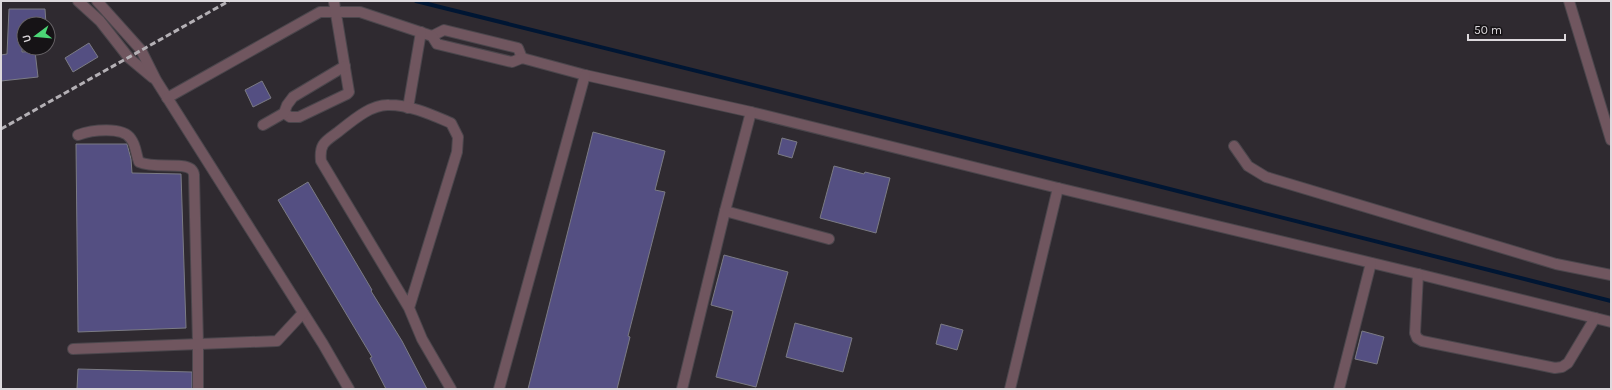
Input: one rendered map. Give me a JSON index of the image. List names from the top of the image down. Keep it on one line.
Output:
{"scale_bar":"50 m","north":"left"}
